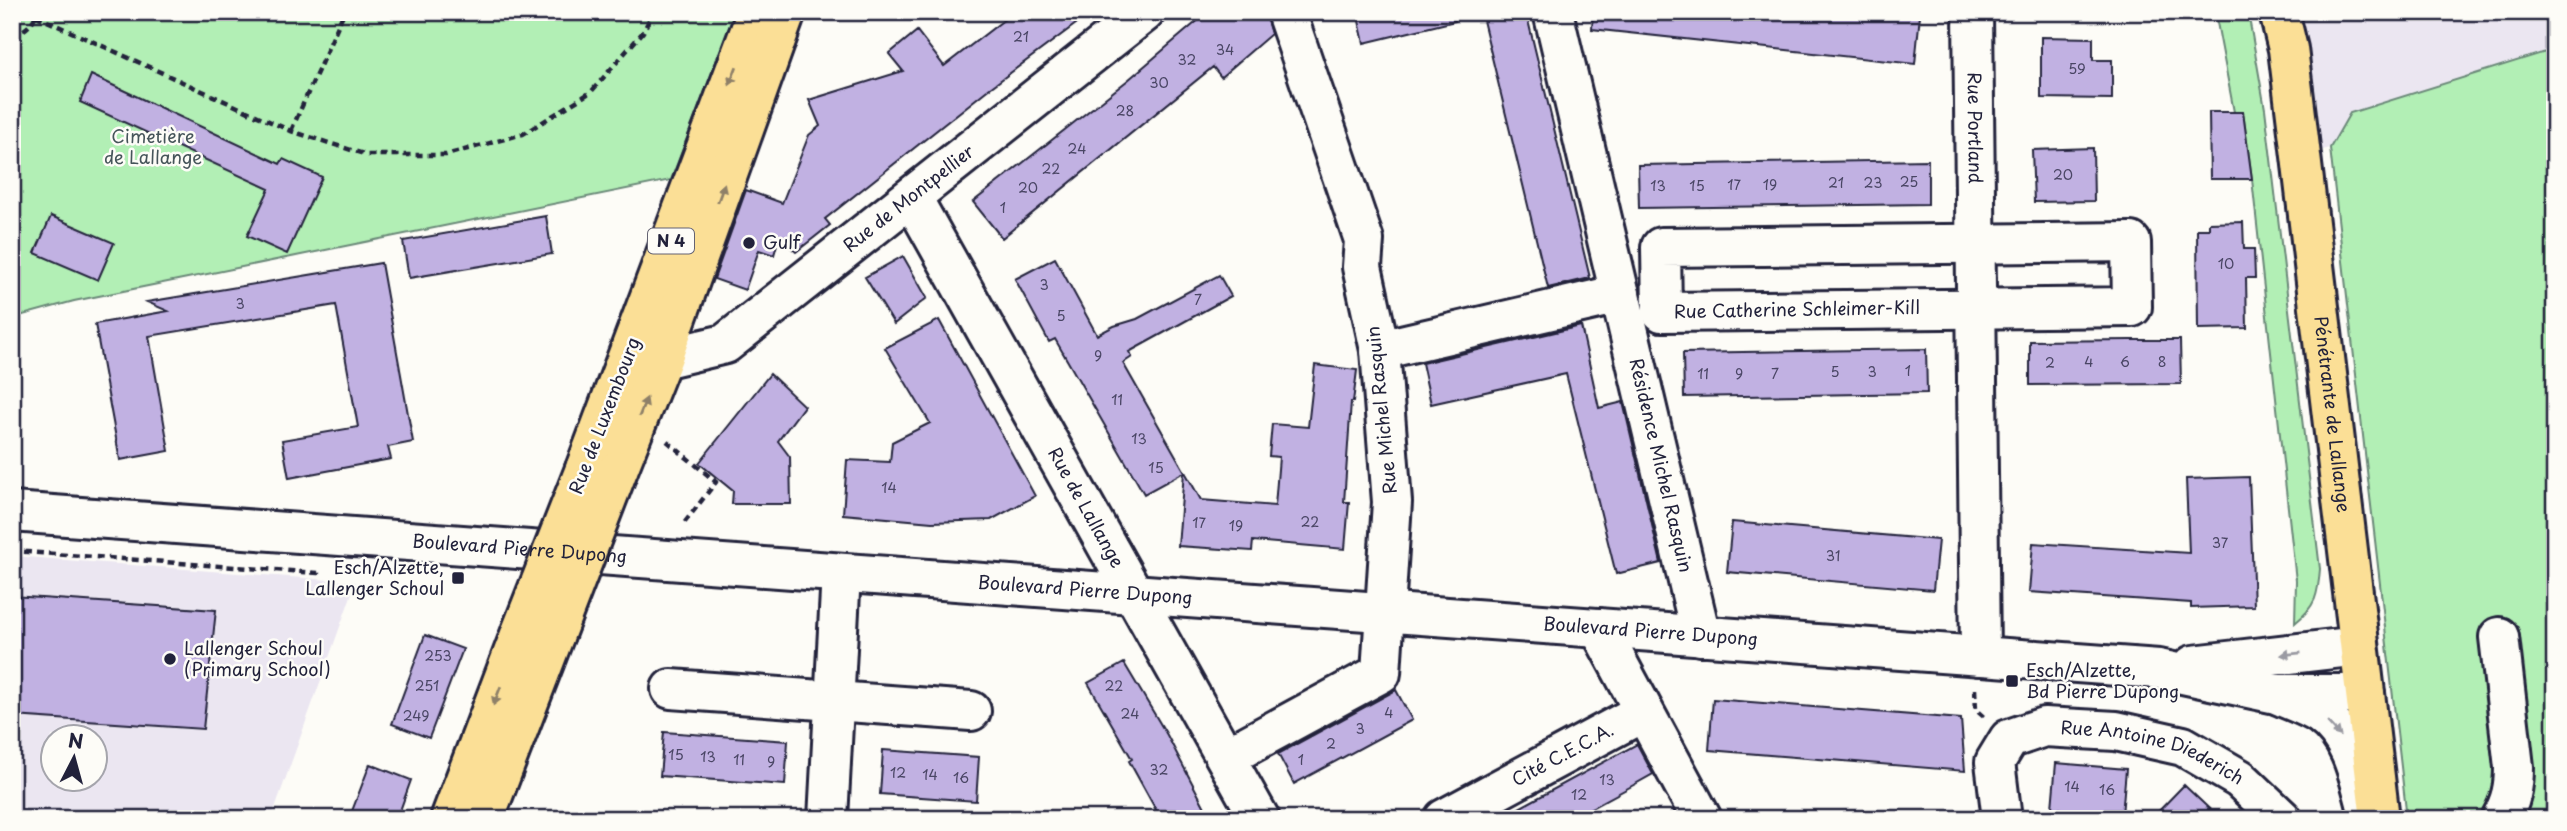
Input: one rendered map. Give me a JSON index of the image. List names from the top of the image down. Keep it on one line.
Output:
{"streets":{"main road":["N 4","Pénétrante de Lallange","Rue de Luxembourg"],"street":["Rue Portland","Rue de Montpellier","Rue Catherine Schleimer-Kill","Rue Michel Rasquin","Résidence Michel Rasquin","Rue de Lallange","Boulevard Pierre Dupong","Cité C.E.C.A.","Rue Antoine Diederich"]},"crossings":[["Rue Portland","Rue Catherine Schleimer-Kill"],["Rue de Montpellier","Rue de Luxembourg"],["Rue de Montpellier","Rue de Lallange"],["Rue Michel Rasquin","Rue de Lallange"],["Rue Michel Rasquin","Boulevard Pierre Dupong"],["Pénétrante de Lallange","Boulevard Pierre Dupong"],["Résidence Michel Rasquin","Boulevard Pierre Dupong"],["Rue de Lallange","Boulevard Pierre Dupong"]],"parks":["Cimetière de Lallange"],"places":{"other":["Gulf","Lallenger Schoul (Primary School)"],"transit":["Esch/Alzette, Lallenger Schoul","Esch/Alzette, Bd Pierre Dupong"]},"house_numbers":["21","34","32","59","30","28","24","22","20","25","21","23","17","19","13","15","20","1","10","3","7","3","5","9","4","6","8","2","1","5","3","11","9","7","11","13","15","14","22","17","19","37","31","253","251","22","4","24","249","3","2","15","13","11","1","9","32","12","14","16","13","14","16","12"],"north":"top"}
